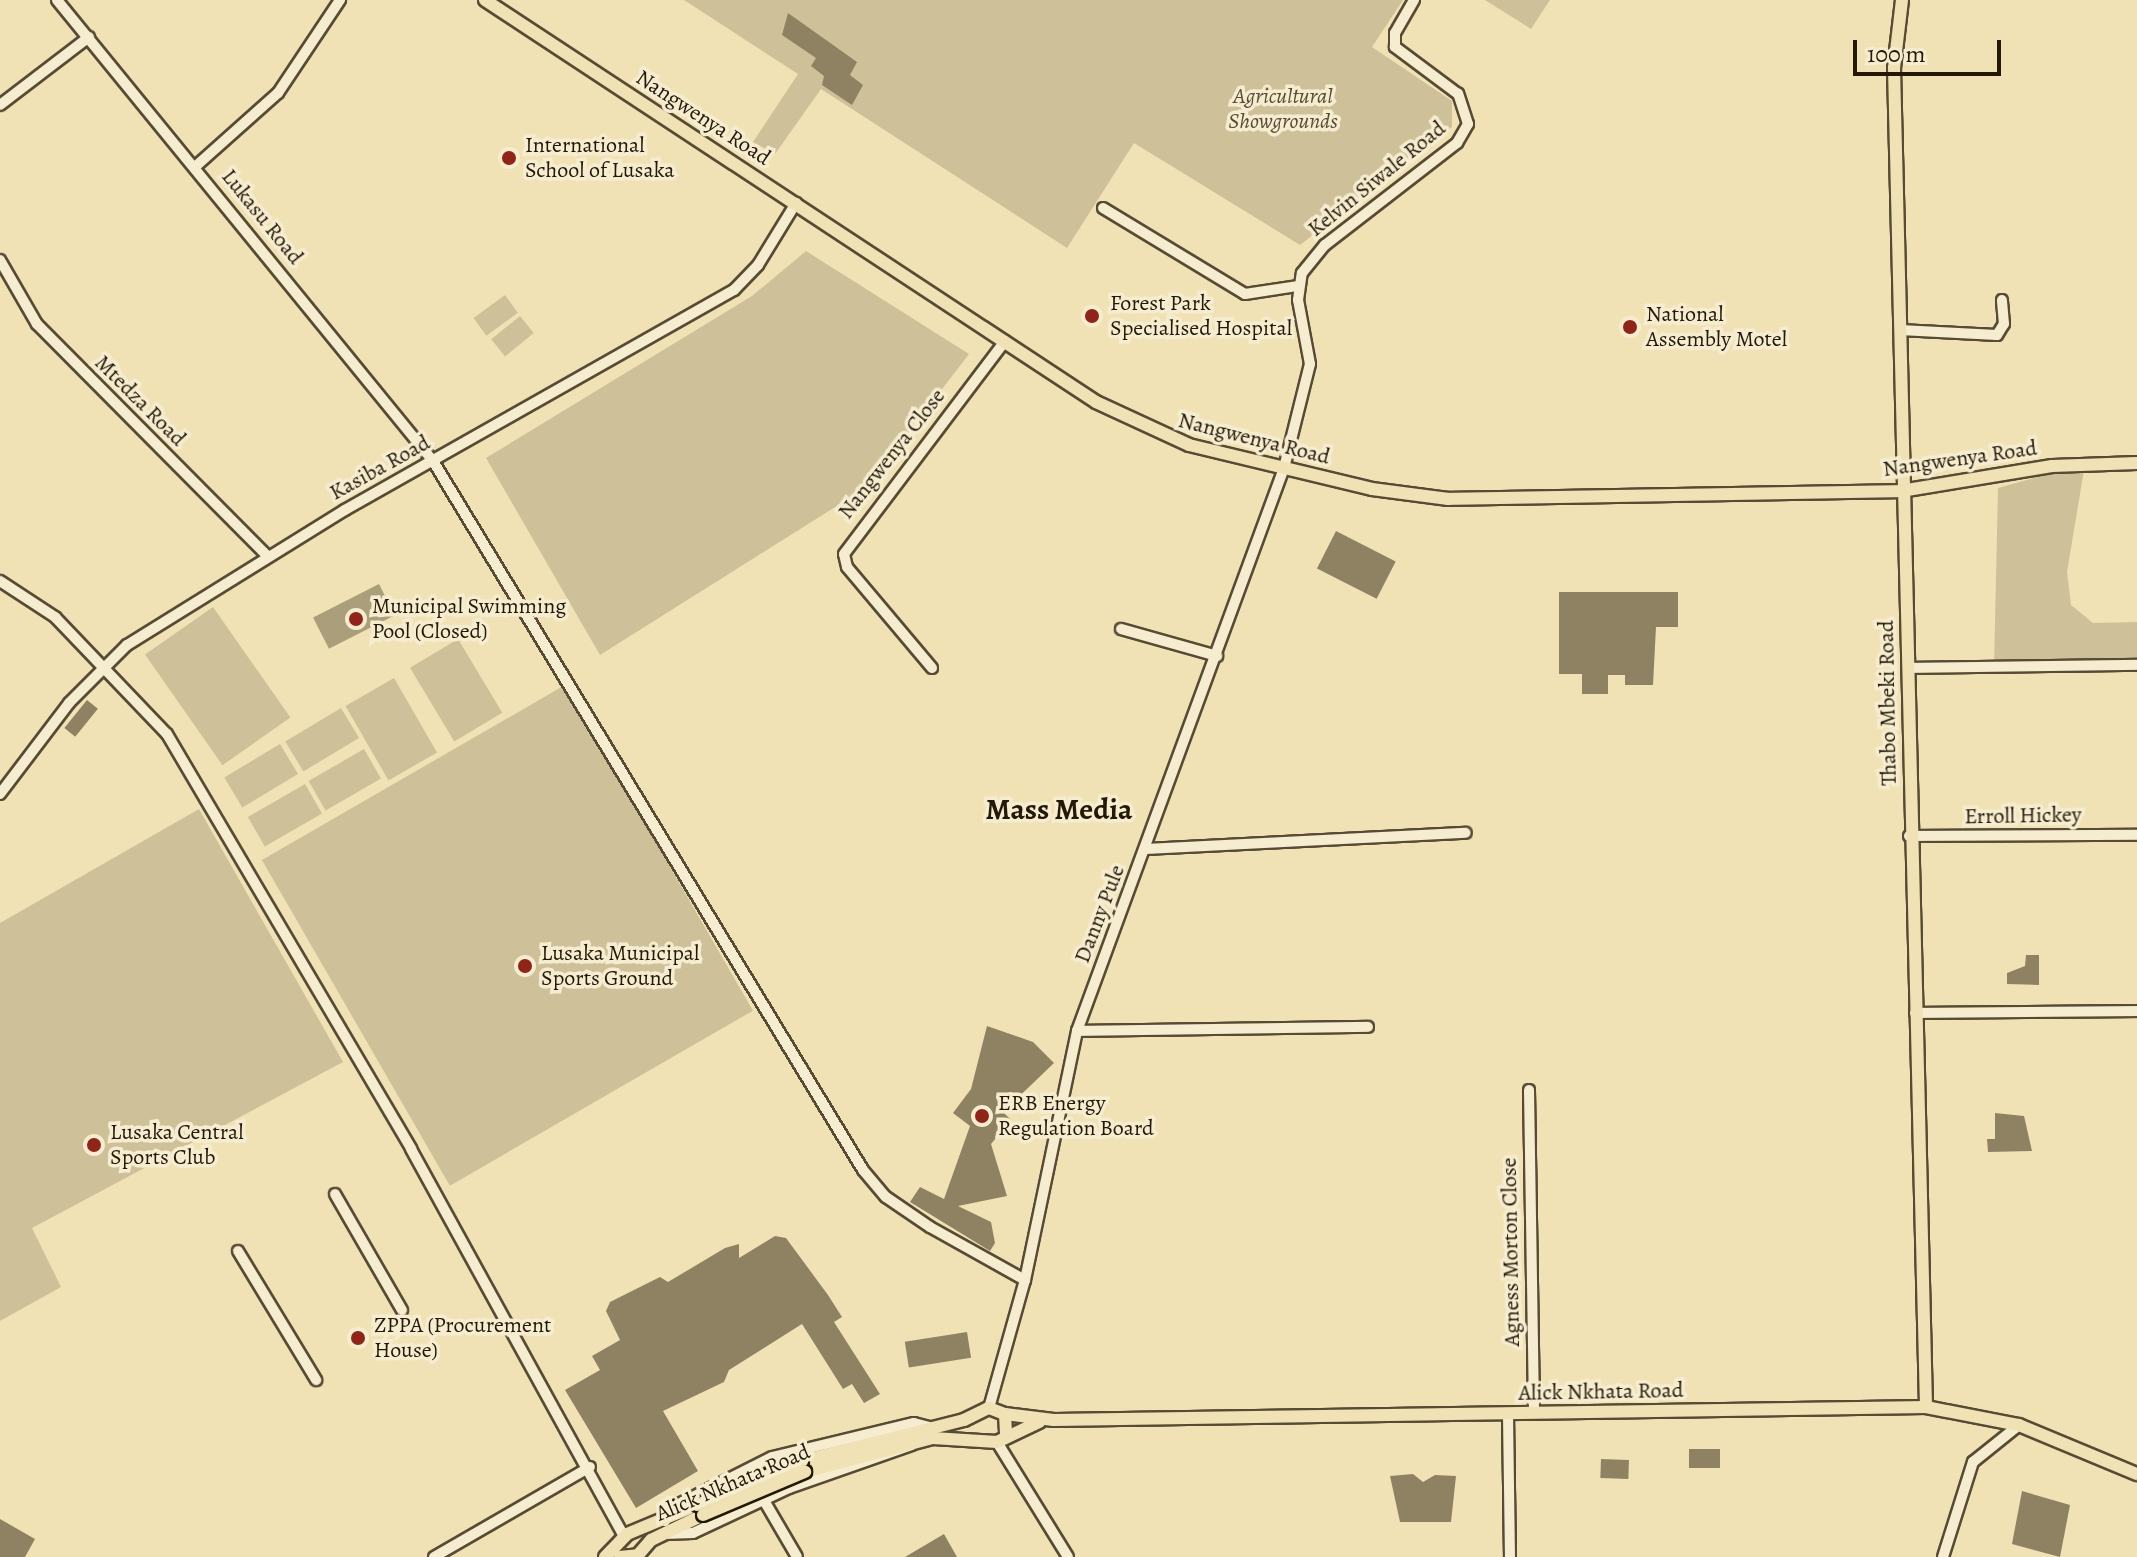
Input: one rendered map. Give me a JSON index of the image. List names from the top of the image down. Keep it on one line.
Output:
{"streets":{"main road":["Nangwenya Road","Thabo Mbeki Road","Alick Nkhata Road"],"street":["Kelvin Siwale Road","Lukasu Road","Mtedza Road","Nangwenya Close","Kasiba Road","Erroll Hickey","Danny Pule","Agness Morton Close"]},"crossings":[["Nangwenya Road","Nangwenya Close"],["Nangwenya Road","Kasiba Road"],["Nangwenya Road","Thabo Mbeki Road"],["Nangwenya Road","Danny Pule"],["Lukasu Road","Kasiba Road"],["Lukasu Road","Danny Pule"],["Mtedza Road","Kasiba Road"],["Thabo Mbeki Road","Erroll Hickey"],["Thabo Mbeki Road","Alick Nkhata Road"],["Danny Pule","Alick Nkhata Road"],["Agness Morton Close","Alick Nkhata Road"]],"districts":["Mass Media"],"parks":["Agricultural Showgrounds"],"places":["International School of Lusaka","Forest Park Specialised Hospital","National Assembly Motel","Municipal Swimming Pool (Closed)","Lusaka Municipal Sports Ground","ERB Energy Regulation Board","Lusaka Central Sports Club","ZPPA (Procurement House)"],"scale_bar":"100 m"}
